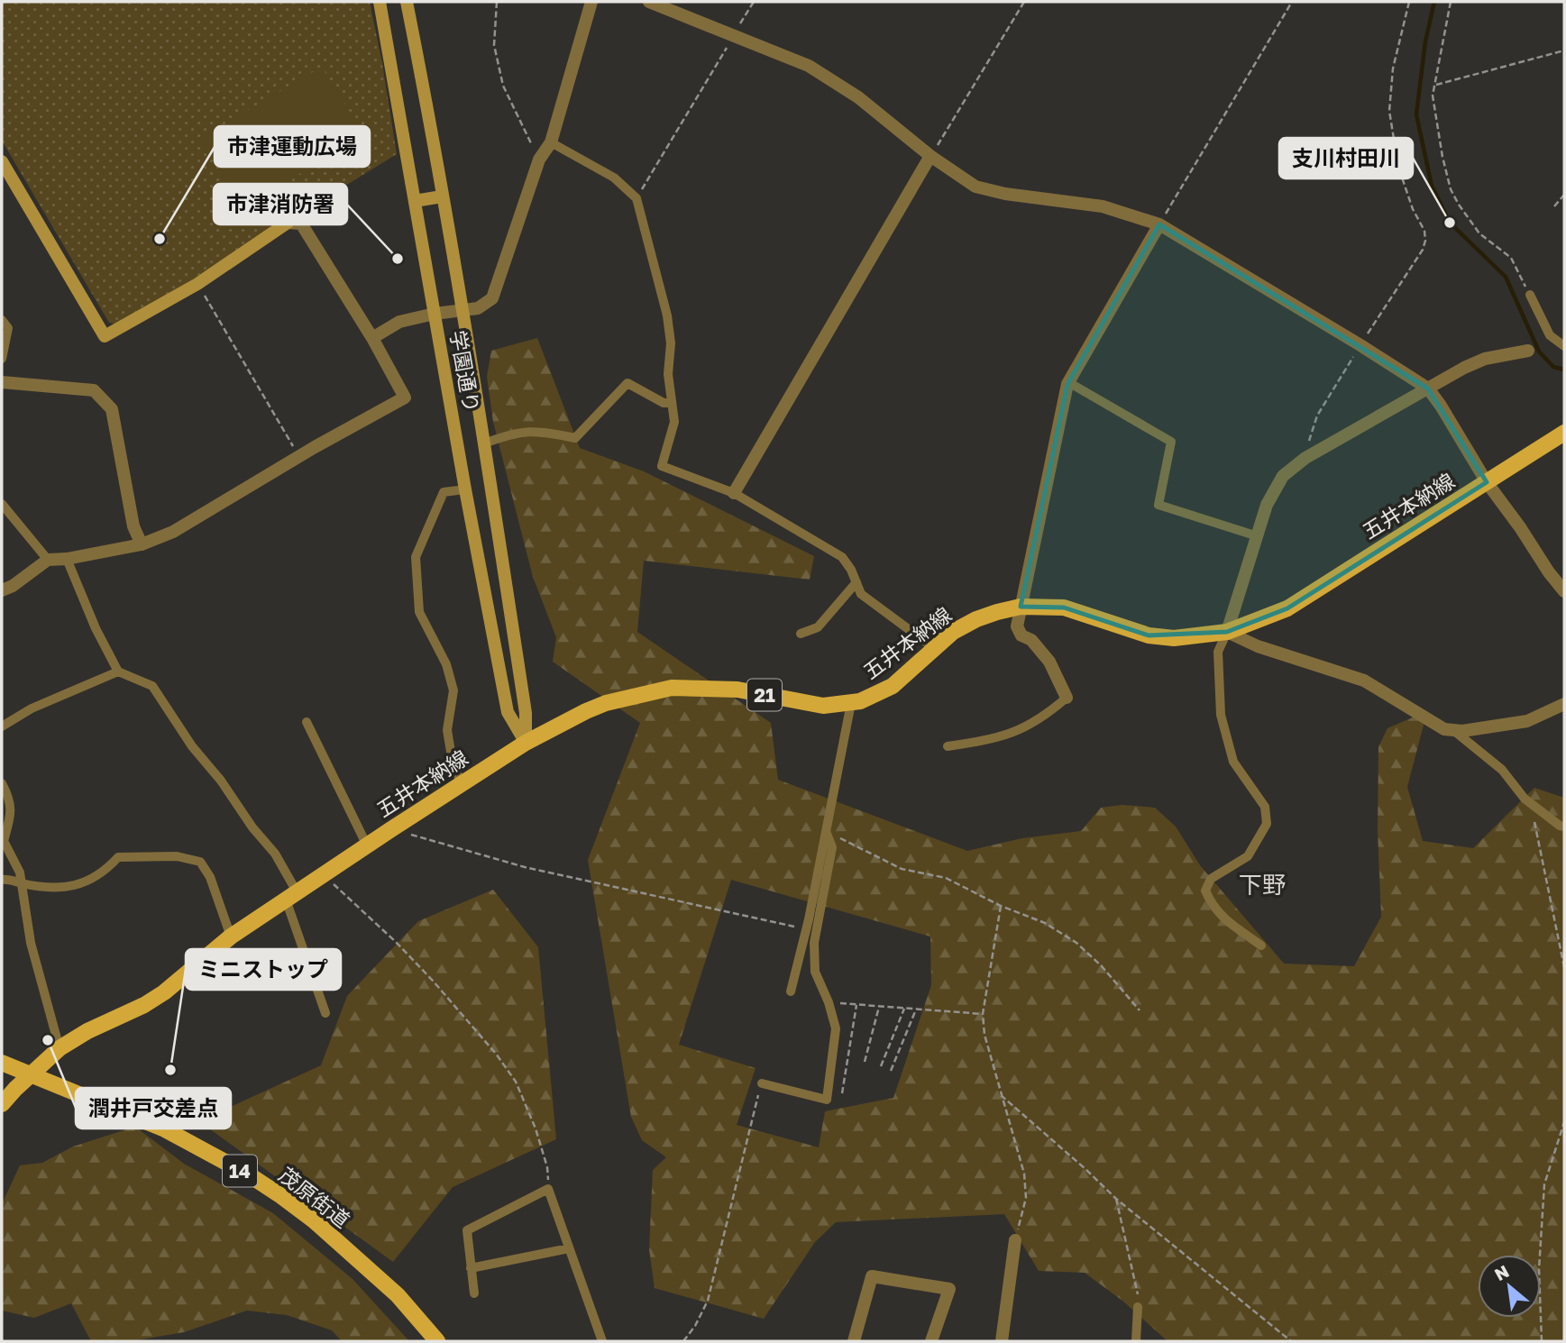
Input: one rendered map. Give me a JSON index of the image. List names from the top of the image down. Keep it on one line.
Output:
{"streets":{"main road":["五井本納線","21","14","茂原街道"],"street":["学園通り"]},"crossings":[["学園通り","五井本納線"],["五井本納線","茂原街道"]],"districts":["下野"],"places":["支川村田川","市津運動広場","市津消防署","潤井戸交差点","ミニストップ"],"north":"top left"}
